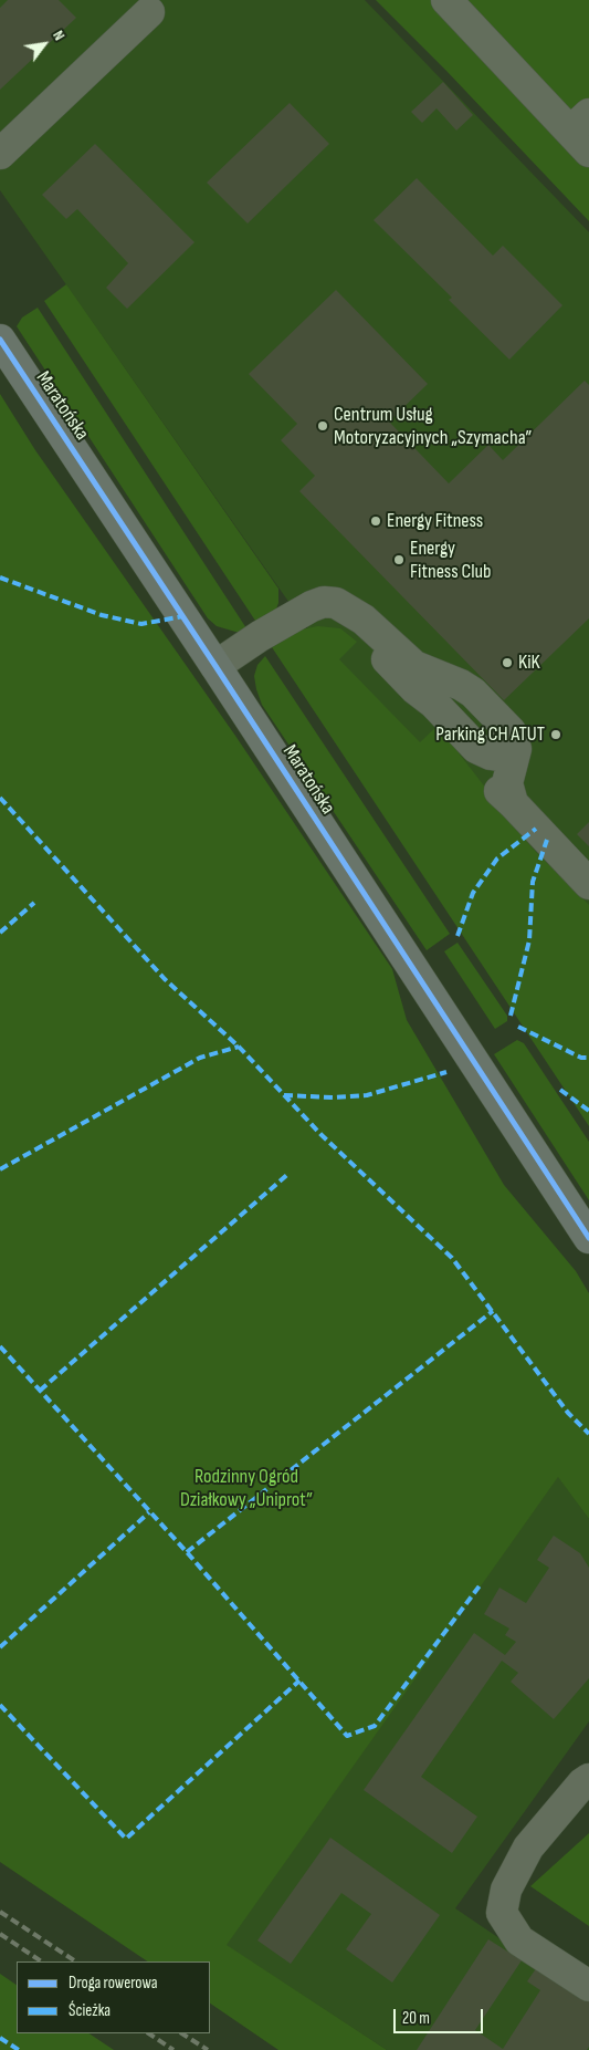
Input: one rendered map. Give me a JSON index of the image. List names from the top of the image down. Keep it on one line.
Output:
{"streets":{"main road":["Maratońska"]},"parks":["Rodzinny Ogród Działkowy „Uniprot”"],"places":["Centrum Usług Motoryzacyjnych „Szymacha”","Energy Fitness","Energy Fitness Club","KiK","Parking CH ATUT"],"legend":["Droga rowerowa","Ścieżka"],"scale_bar":"20 m","north":"top right"}
